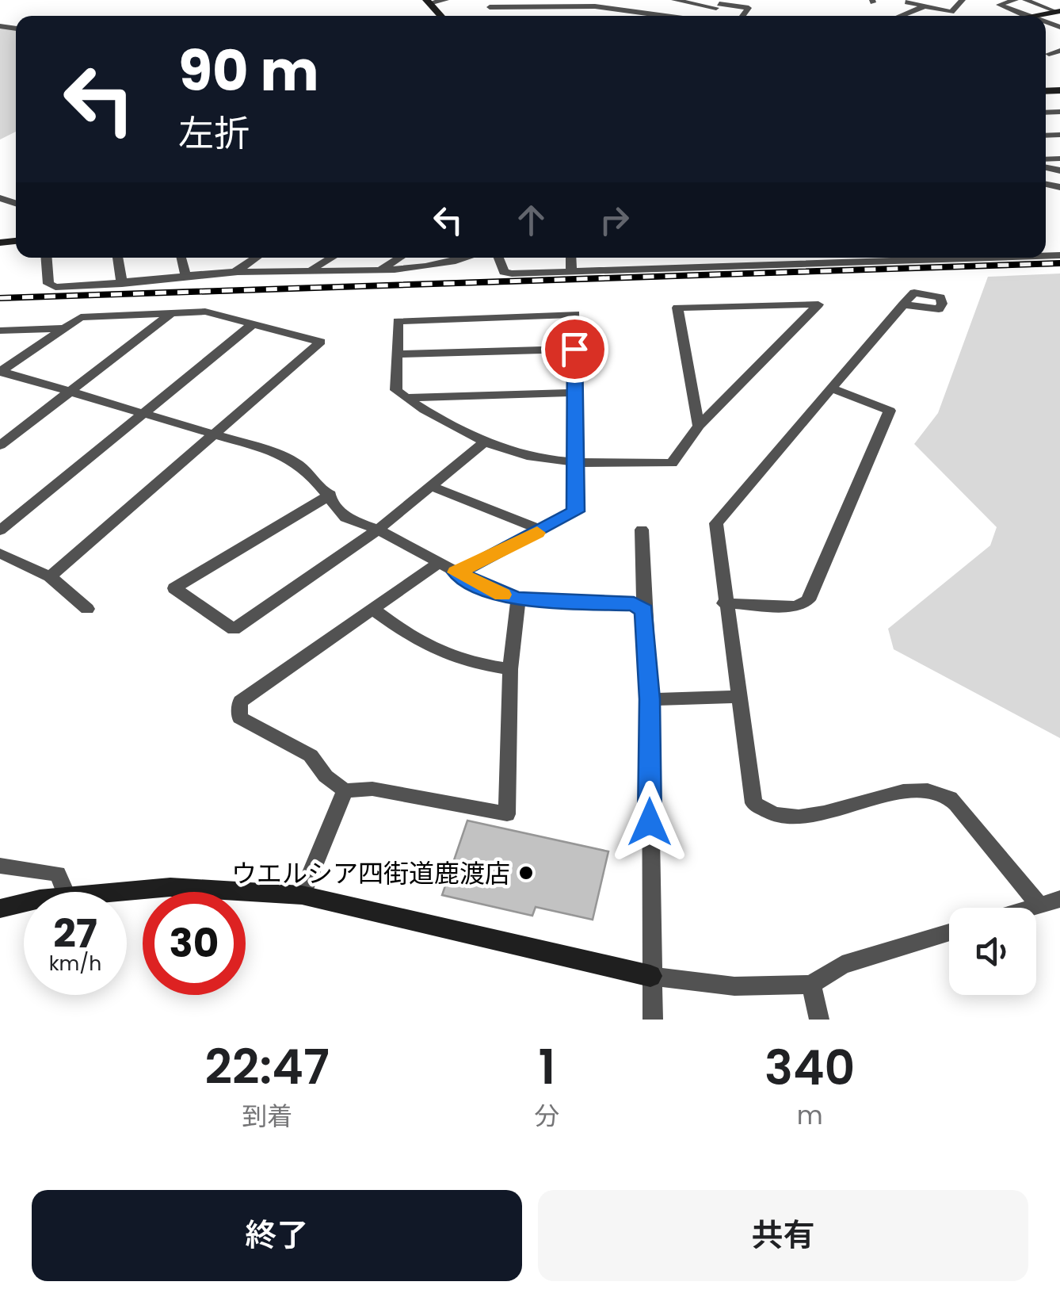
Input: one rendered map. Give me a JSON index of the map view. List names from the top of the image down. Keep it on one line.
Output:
{"places":["ウエルシア四街道鹿渡店"],"page":{"turn":["90 m","左折"],"speed":"27 km/h","limit":"30","eta":["22:47","到着","1","分","340","m"],"buttons":["終了","共有"]}}
